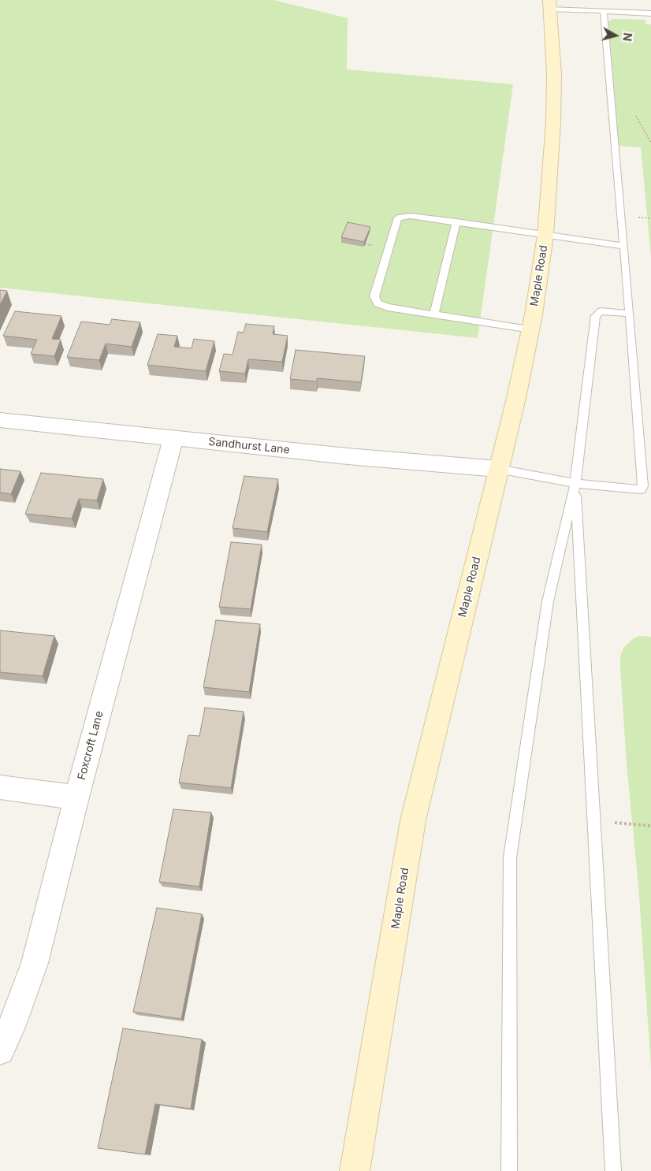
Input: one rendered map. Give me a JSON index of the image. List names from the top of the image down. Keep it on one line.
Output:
{"streets":{"main road":["Maple Road"],"street":["Sandhurst Lane","Foxcroft Lane"]},"crossings":[["Maple Road","Sandhurst Lane"],["Sandhurst Lane","Foxcroft Lane"]],"north":"right"}
